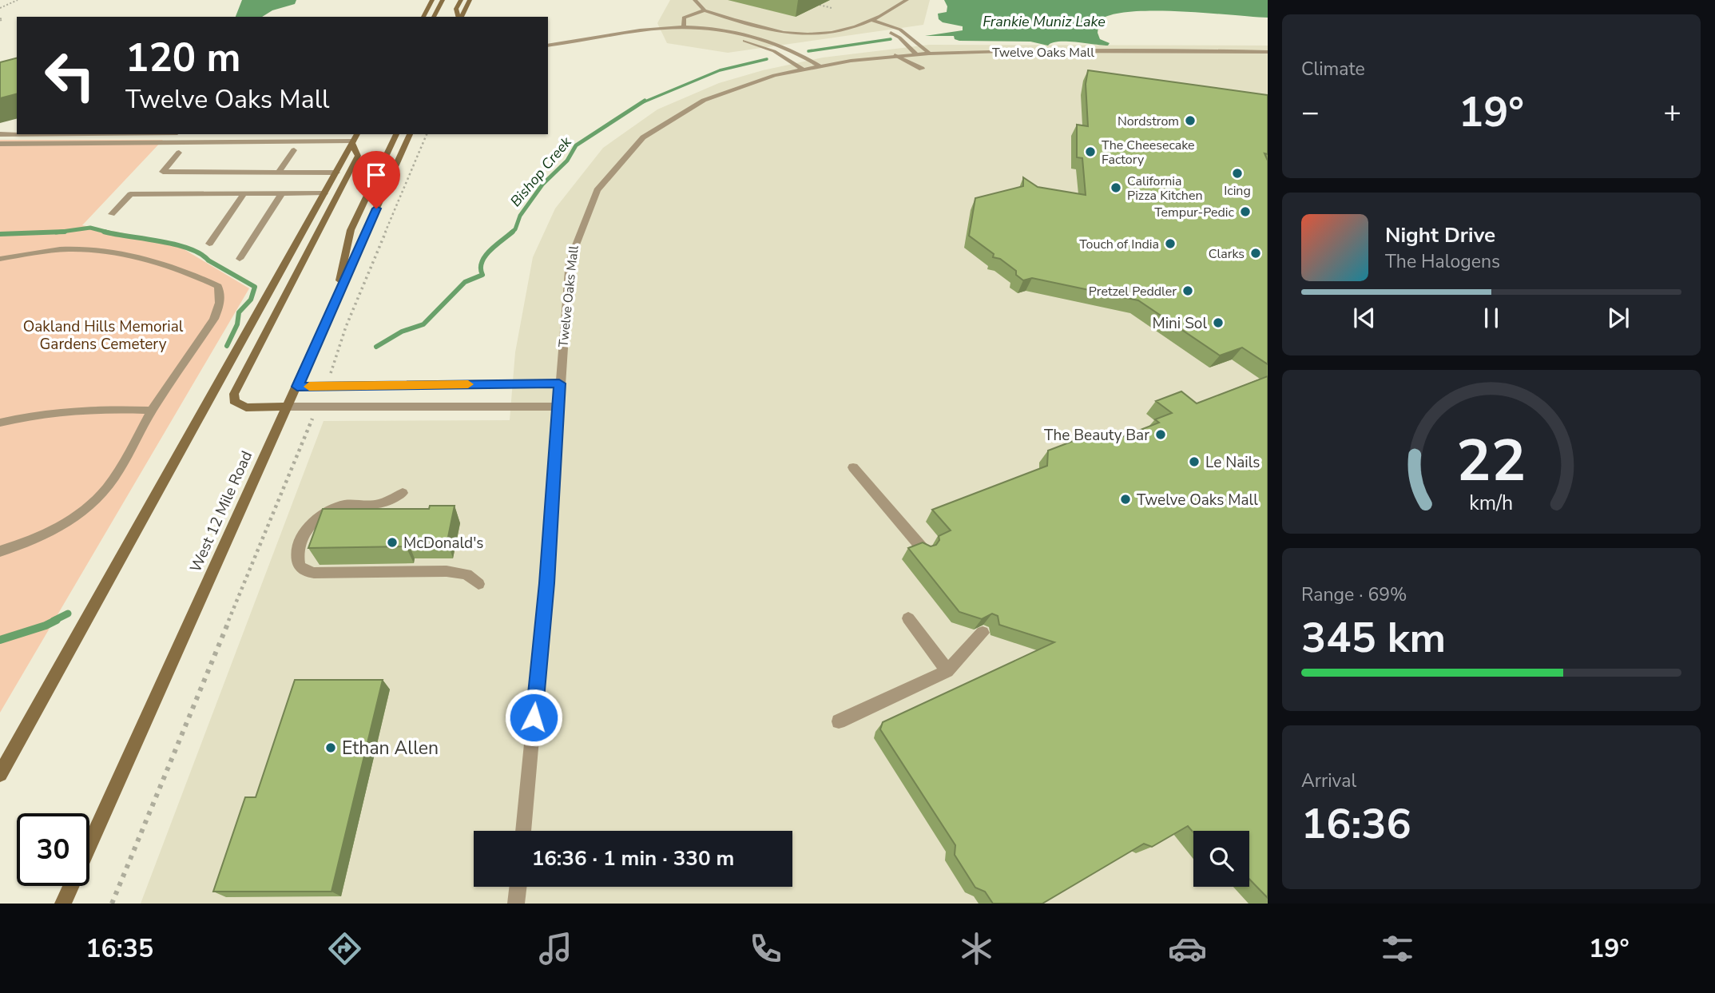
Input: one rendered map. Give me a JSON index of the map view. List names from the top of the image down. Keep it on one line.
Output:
{"streets":{"main road":["West 12 Mile Road"],"street":["Twelve Oaks Mall"]},"water":["Frankie Muniz Lake","Bishop Creek"],"parks":["Oakland Hills Memorial Gardens Cemetery"],"places":["Nordstrom","The Cheesecake Factory","Icing","California Pizza Kitchen","Tempur-Pedic","Touch of India","Clarks","Pretzel Peddler","Mini Sol","The Beauty Bar","Le Nails","Twelve Oaks Mall","McDonald's","Ethan Allen"],"page":{"tile":["Climate",["Range · 69%","345 km"],["Arrival","16:36"]],"turn":["120 m","Twelve Oaks Mall"],"heat":["−","19°","+"],"song":["Night Drive","The Halogens"],"limit":"30","trip":"16:36 · 1 min · 330 m","tabs":["16:35","19°"],"gauge":["22","km/h"]}}
